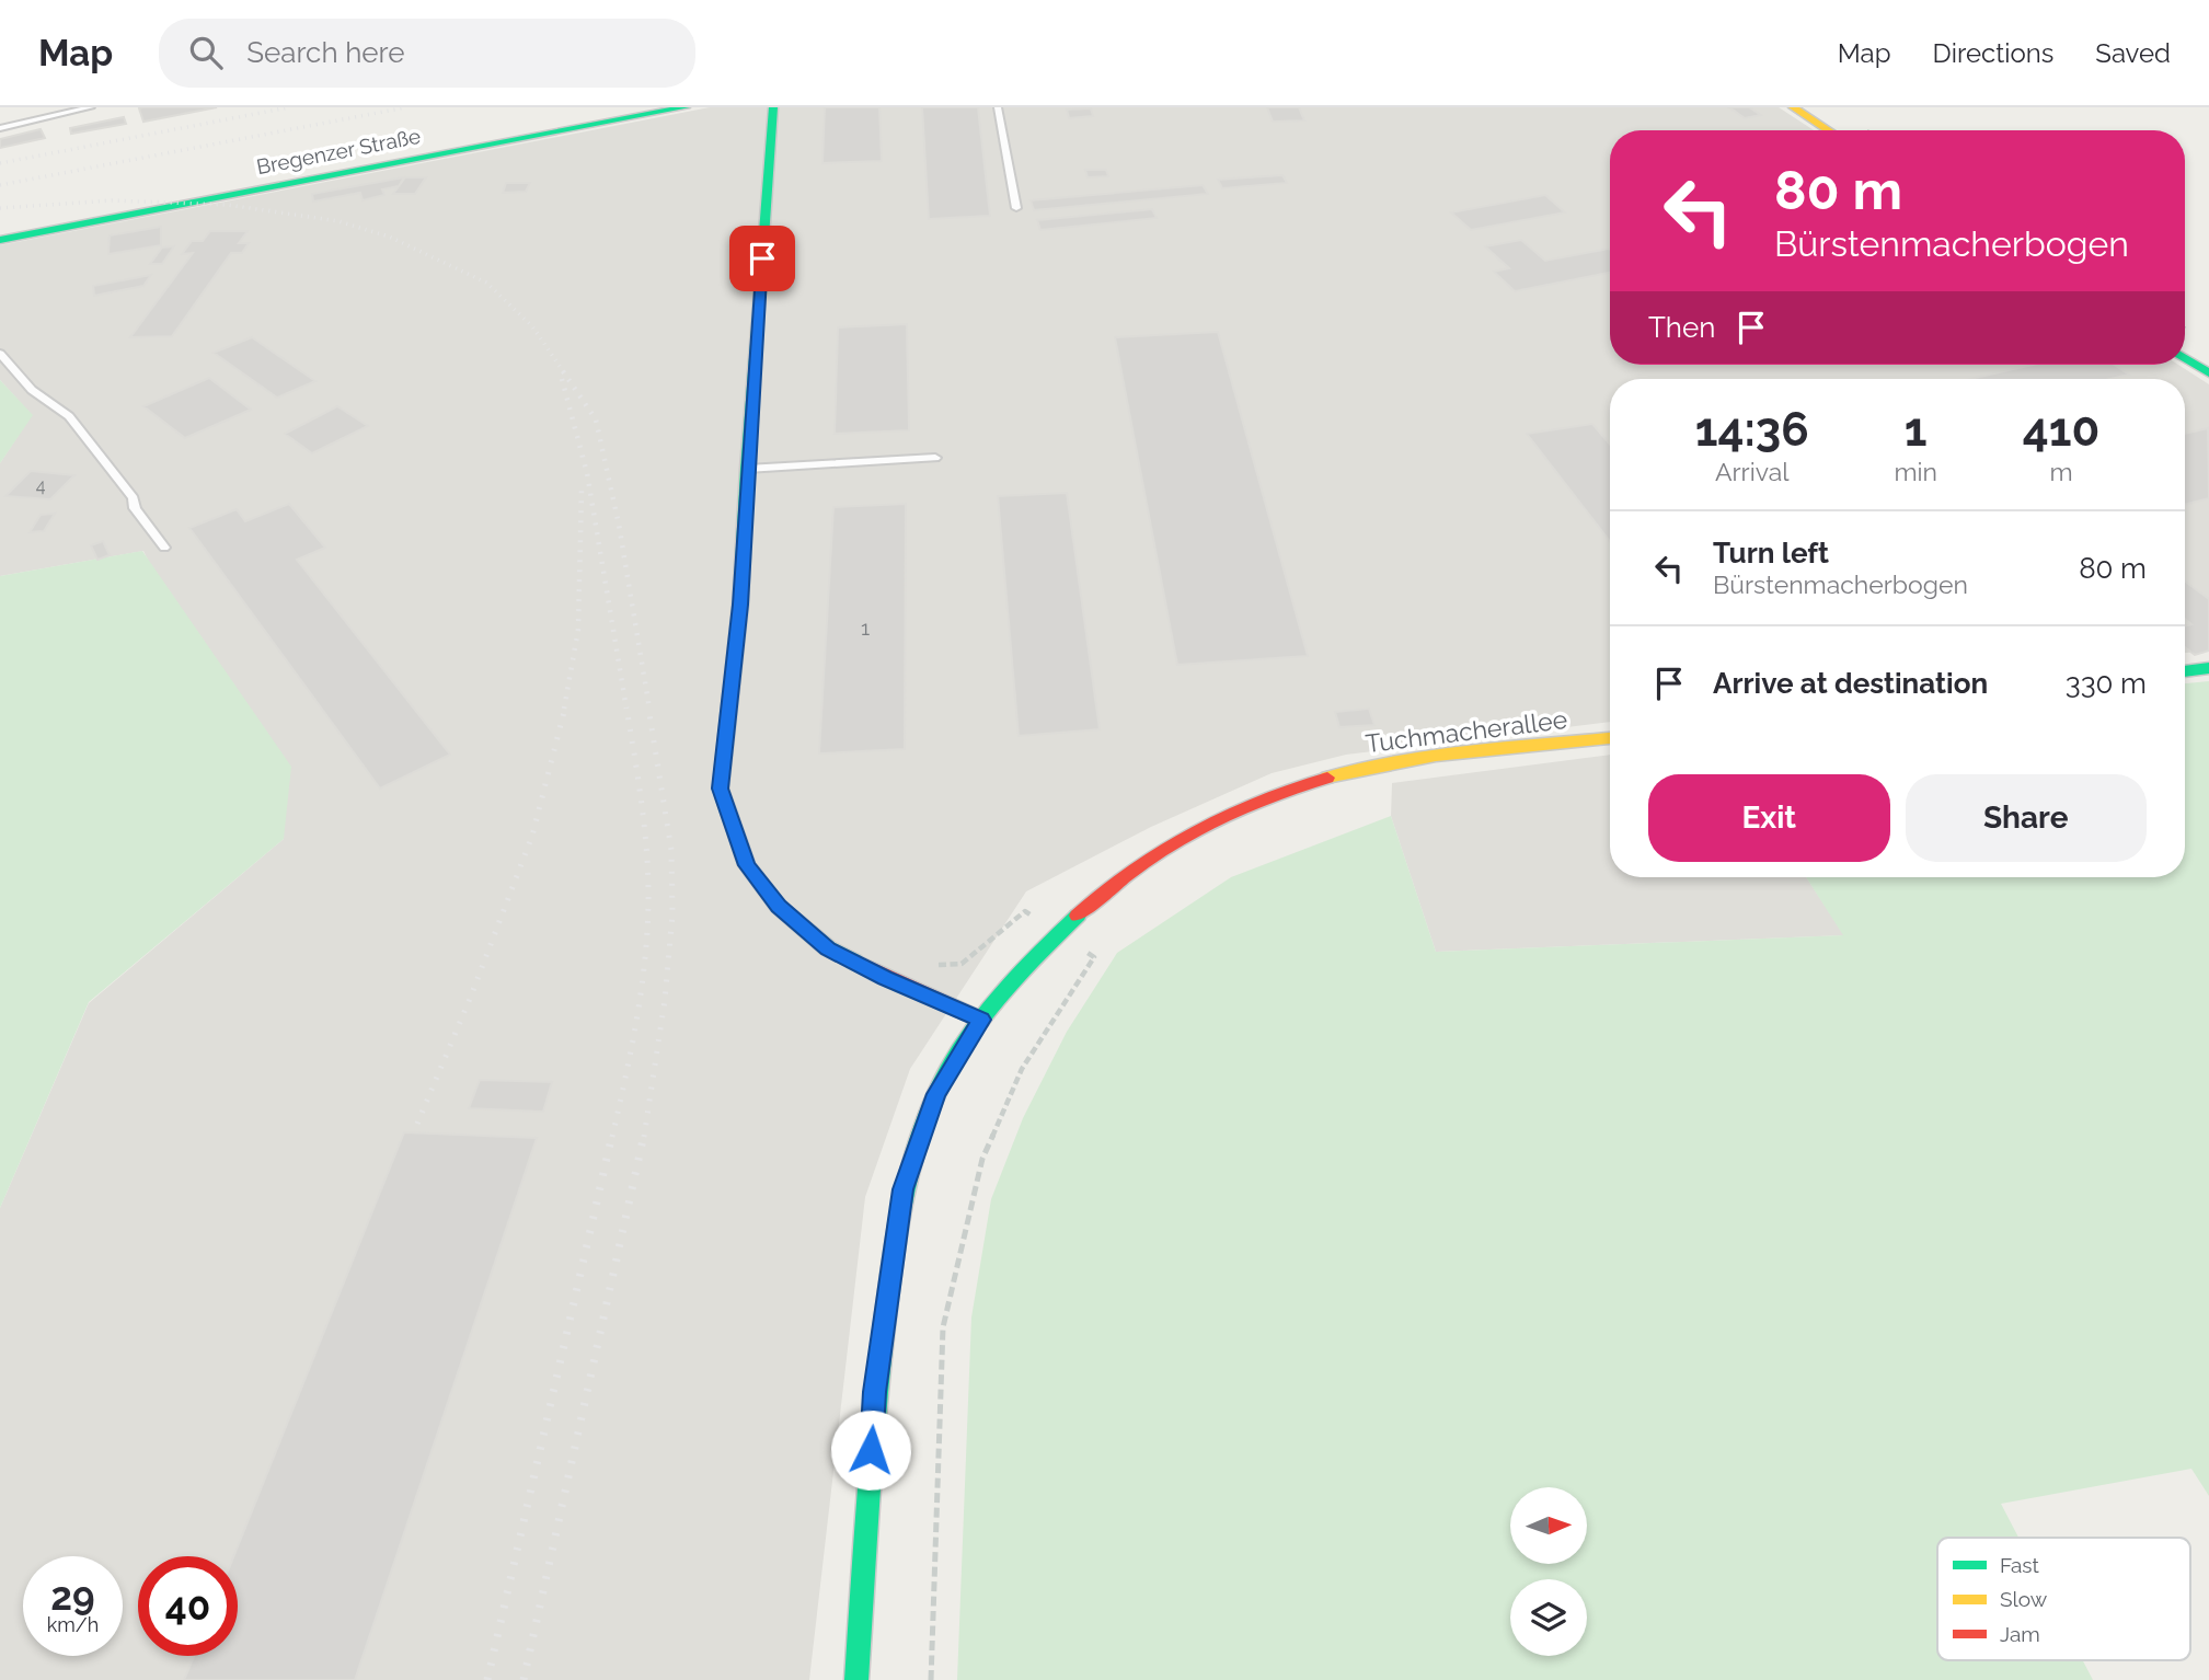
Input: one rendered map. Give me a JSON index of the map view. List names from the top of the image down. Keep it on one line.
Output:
{"streets":{"street":["Bregenzer Straße","Tuchmacherallee"]},"house_numbers":["4","1"],"legend":["Fast","Slow","Jam"],"north":"right","page":{"header":"Map","search":"Search here","nav":["Map","Directions","Saved"],"turn":["80 m","Bürstenmacherbogen"],"then":"Then","eta":["14:36","Arrival","1","min","410","m"],"list":[{"name":"Turn left","note":"Bürstenmacherbogen","value":"80 m"},{"name":"Arrive at destination","value":"330 m"}],"buttons":["Exit","Share"],"speed":"29 km/h","limit":"40"}}
